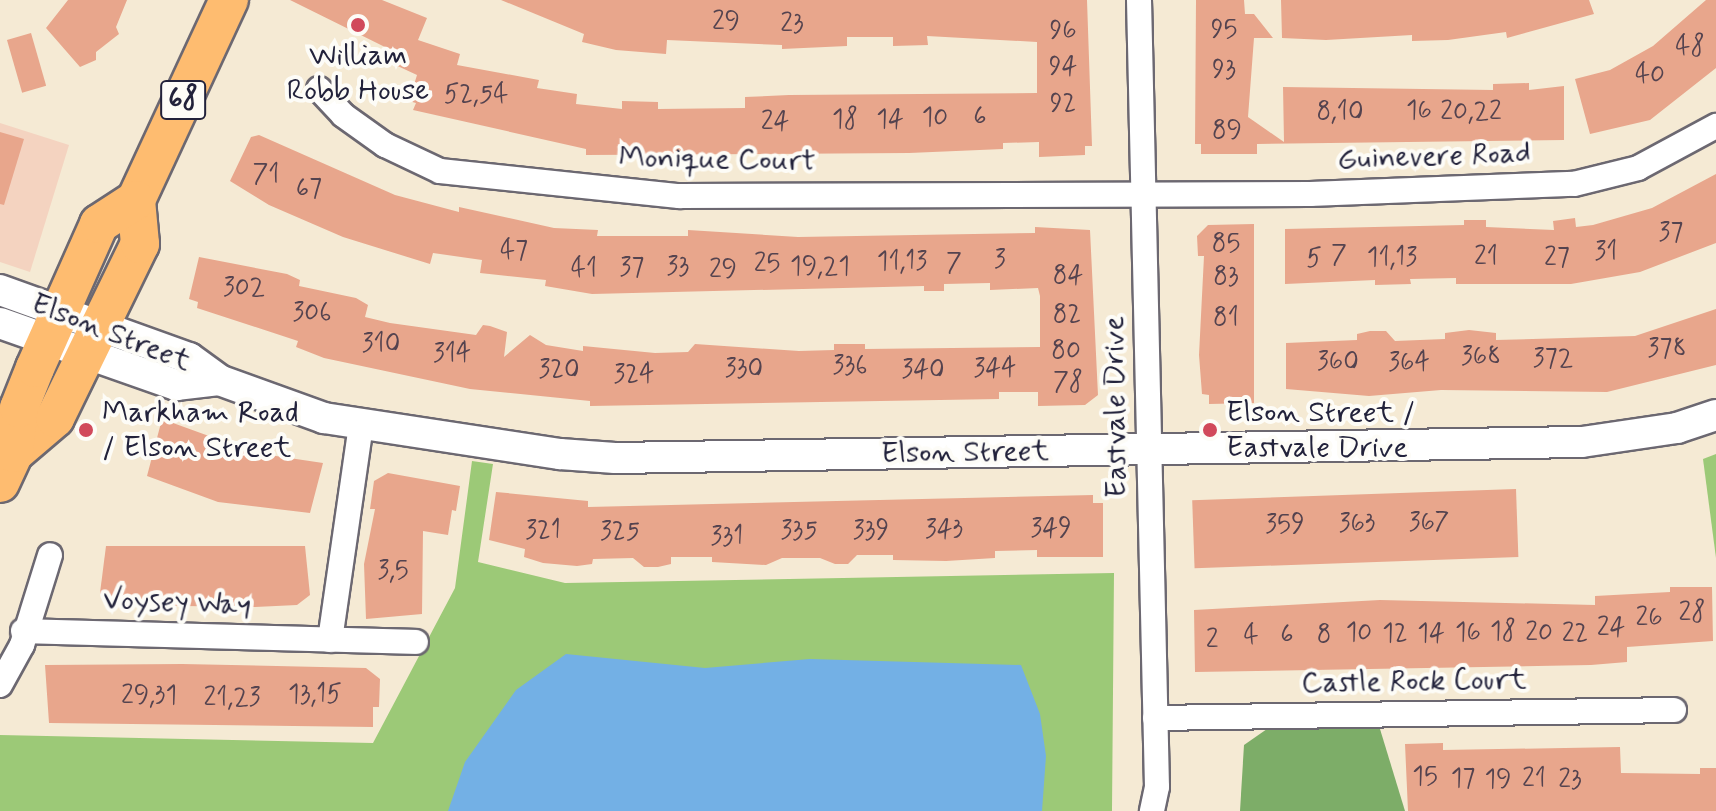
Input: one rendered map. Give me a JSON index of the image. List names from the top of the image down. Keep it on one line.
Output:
{"streets":{"main road":["68"],"street":["Guinevere Road","Monique Court","Elson Street","Eastvale Drive","Voysey Way","Castle Rock Court"]},"crossings":[["Guinevere Road","Monique Court"],["Guinevere Road","Eastvale Drive"],["Monique Court","Eastvale Drive"],["Elson Street","Eastvale Drive"],["Eastvale Drive","Castle Rock Court"]],"places":["William Robb House","Markham Road / Elson Street","Elson Street / Eastvale Drive"],"house_numbers":["29","23","95","96","48","94","93","40","52,54","92","16","8,10","20,22","6","10","18","14","24","89","71","67","37","85","47","31","7","21","11,13","27","5","3","11,13","25","7","33","19,21","37","41","29","84","83","302","306","82","81","310","378","80","314","368","372","360","364","336","330","344","320","340","324","78","367","363","359","349","343","321","335","339","325","331","3,5","28","26","24","18","10","16","20","12","14","22","6","8","4","2","13,15","29,31","21,23","15","17","21","19","23"]}
